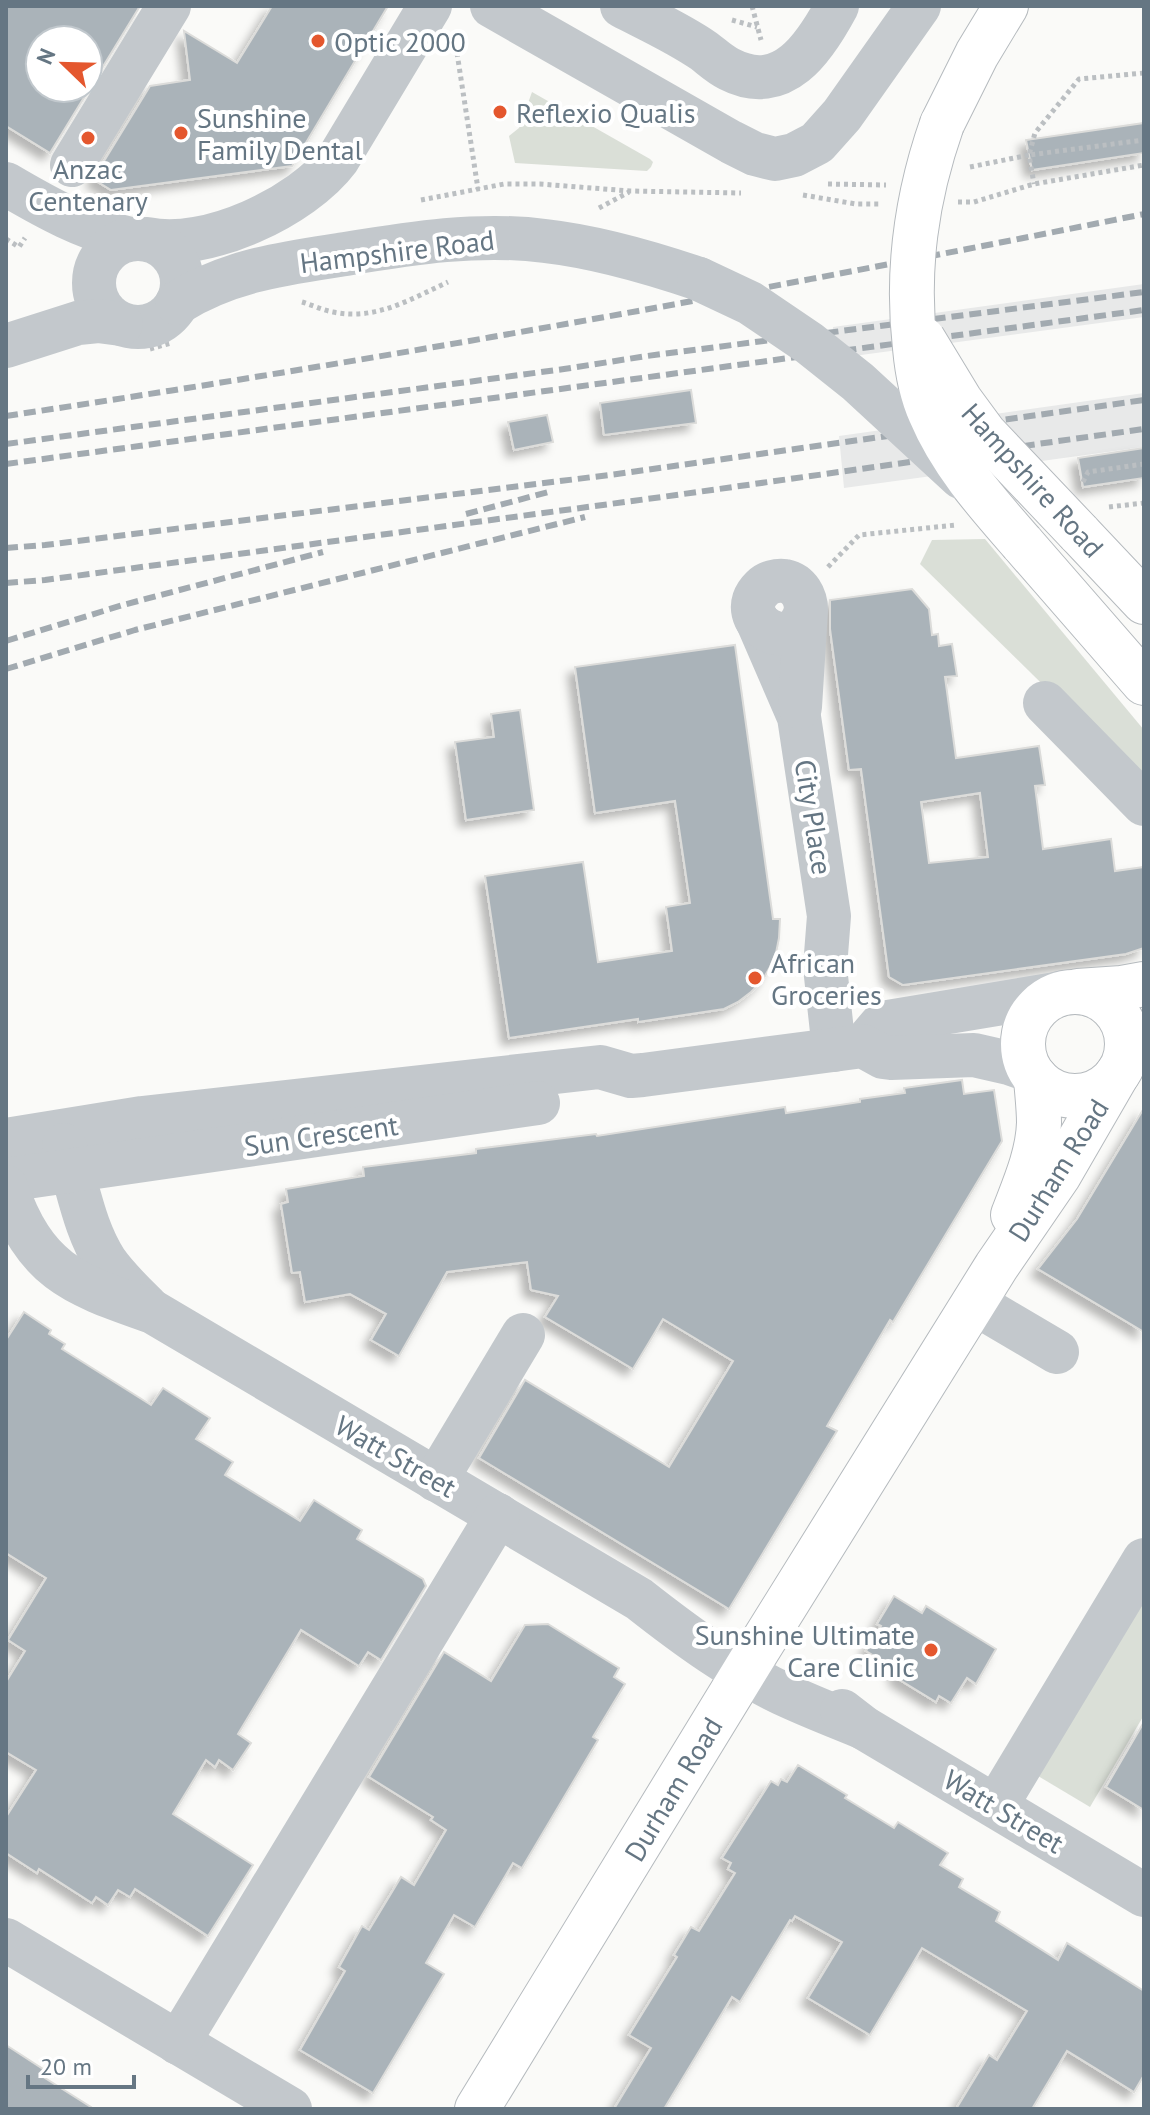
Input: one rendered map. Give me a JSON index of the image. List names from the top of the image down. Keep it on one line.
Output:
{"streets":{"main road":["Hampshire Road","Durham Road"],"street":["City Place","Sun Crescent","Watt Street"]},"crossings":[["City Place","Sun Crescent"],["Sun Crescent","Durham Road"],["Sun Crescent","Watt Street"],["Durham Road","Watt Street"]],"places":["Optic 2000","Reflexio Qualis","Sunshine Family Dental","Anzac Centenary","African Groceries","Sunshine Ultimate Care Clinic"],"scale_bar":"20 m","north":"top left"}
